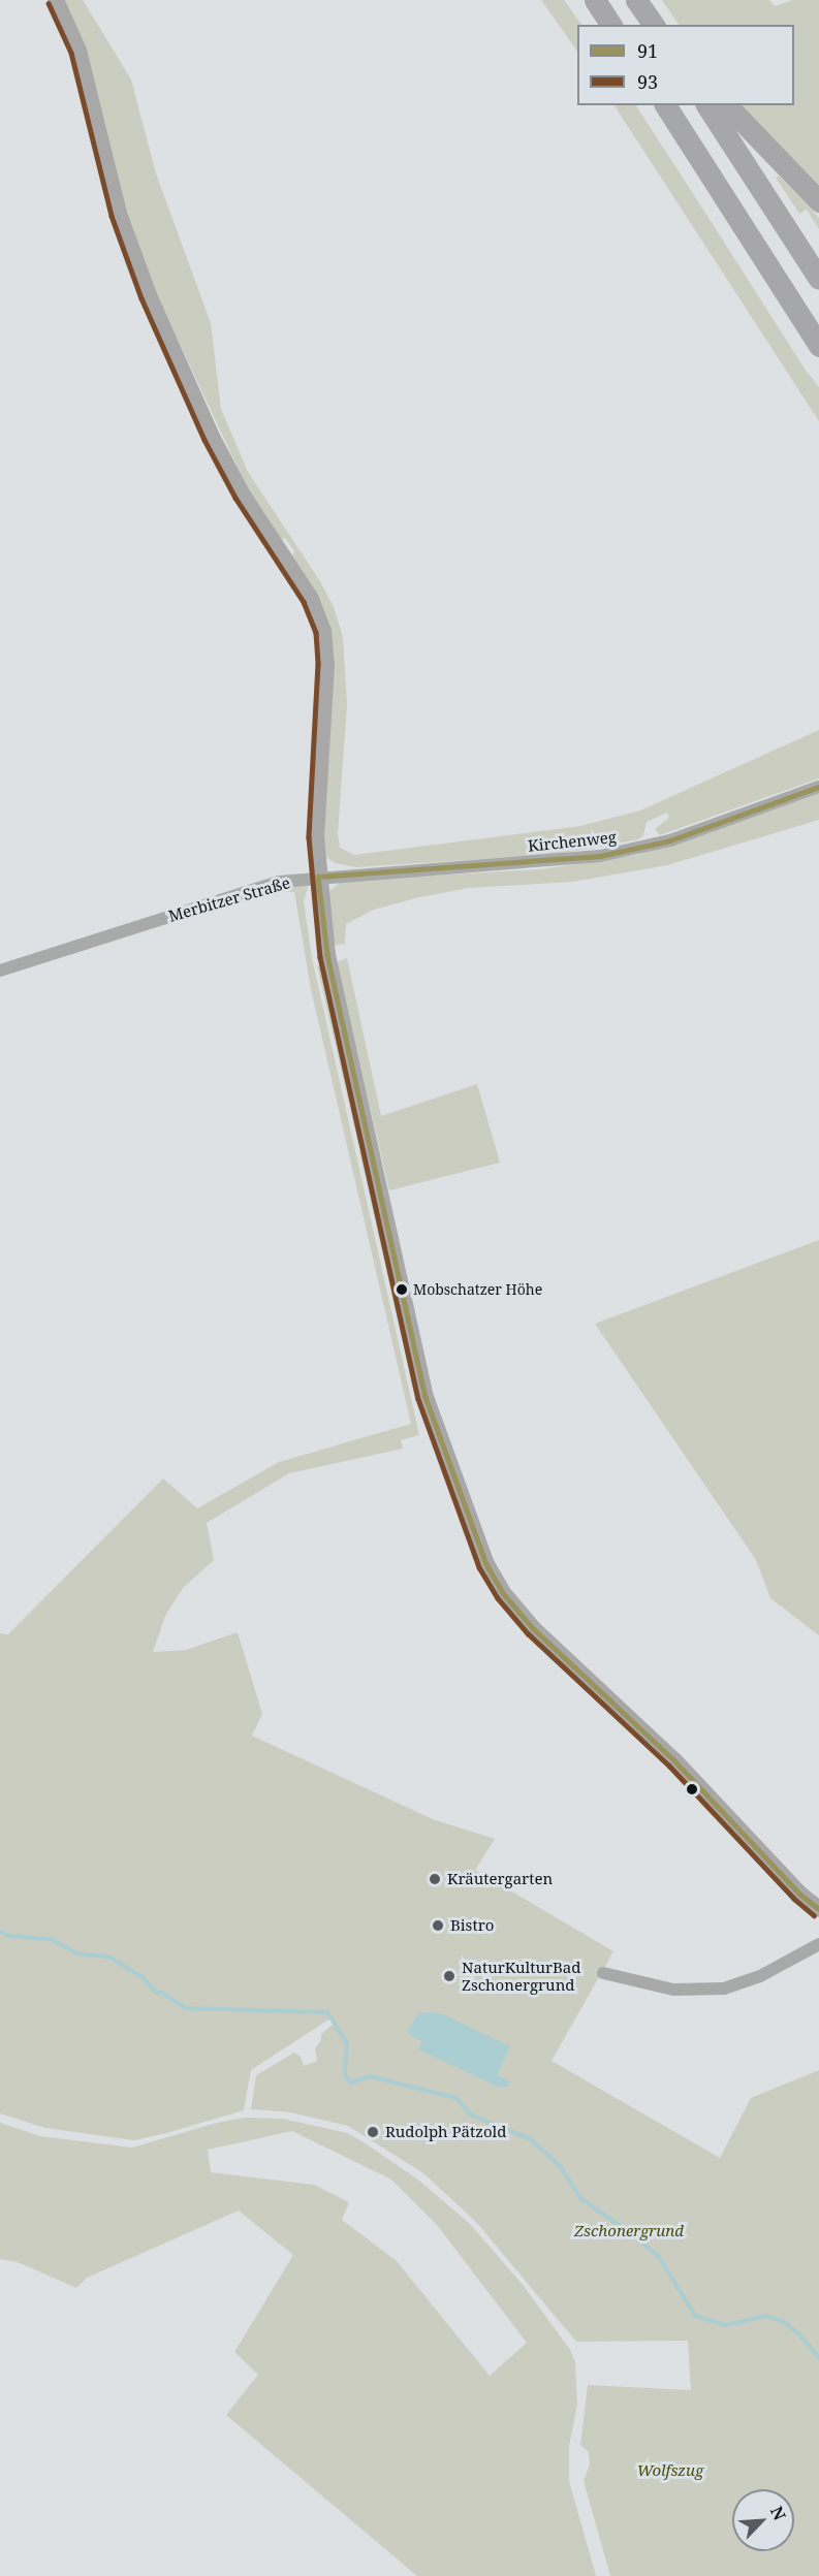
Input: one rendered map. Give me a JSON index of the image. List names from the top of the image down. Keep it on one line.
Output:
{"streets":{"street":["Kirchenweg","Merbitzer Straße"]},"crossings":[["Kirchenweg","Merbitzer Straße"]],"parks":["Zschonergrund","Wolfszug"],"places":["Mobschatzer Höhe","Kräutergarten","Bistro","NaturKulturBad Zschonergrund","Rudolph Pätzold"],"lines":["transit line 93","transit line 91"],"legend":["91","93"],"north":"top right"}
